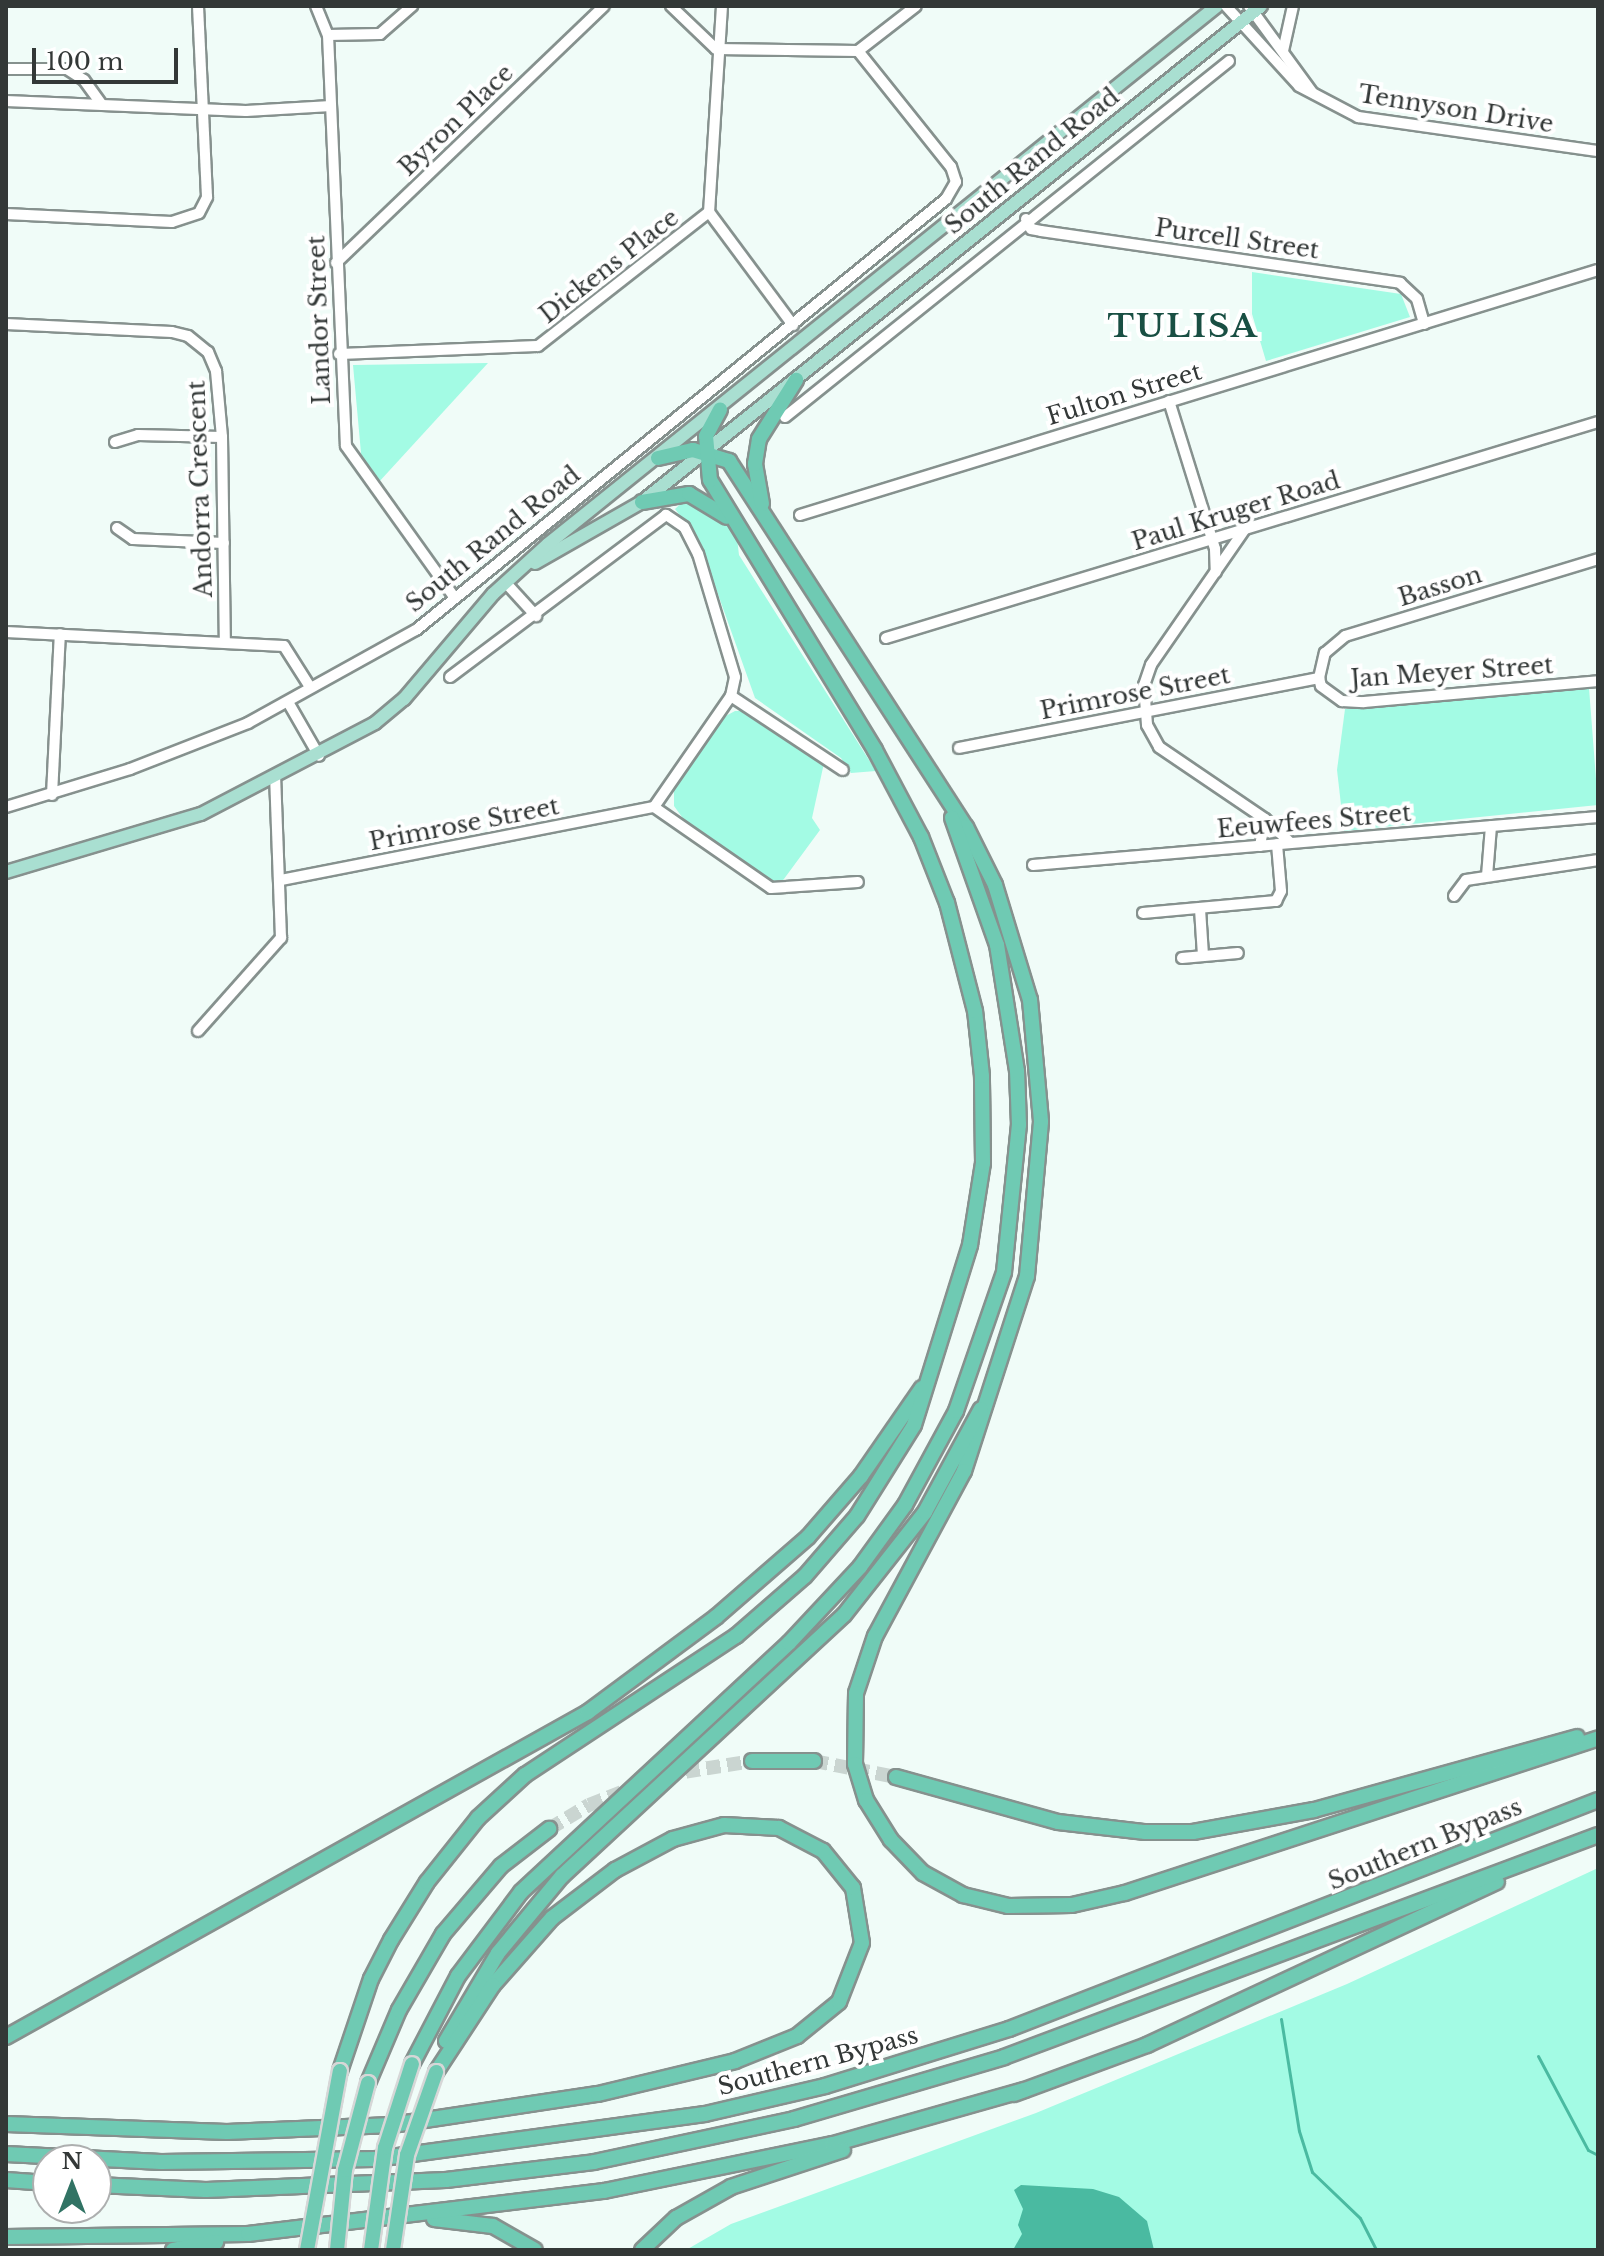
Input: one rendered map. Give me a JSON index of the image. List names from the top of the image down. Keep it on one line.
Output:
{"streets":{"highway":["Southern Bypass"],"main road":["South Rand Road"],"street":["Tennyson Drive","Byron Place","Purcell Street","Dickens Place","Landor Street","Fulton Street","Andorra Crescent","Paul Kruger Road","Basson","Jan Meyer Street","Primrose Street","Eeuwfees Street"]},"crossings":[["Tennyson Drive","South Rand Road"],["Byron Place","Landor Street"],["South Rand Road","Landor Street"],["Purcell Street","Fulton Street"],["Dickens Place","Landor Street"],["Basson","Jan Meyer Street"],["Basson","Primrose Street"],["Jan Meyer Street","Primrose Street"]],"districts":["TULISA"],"scale_bar":"100 m","north":"top"}
